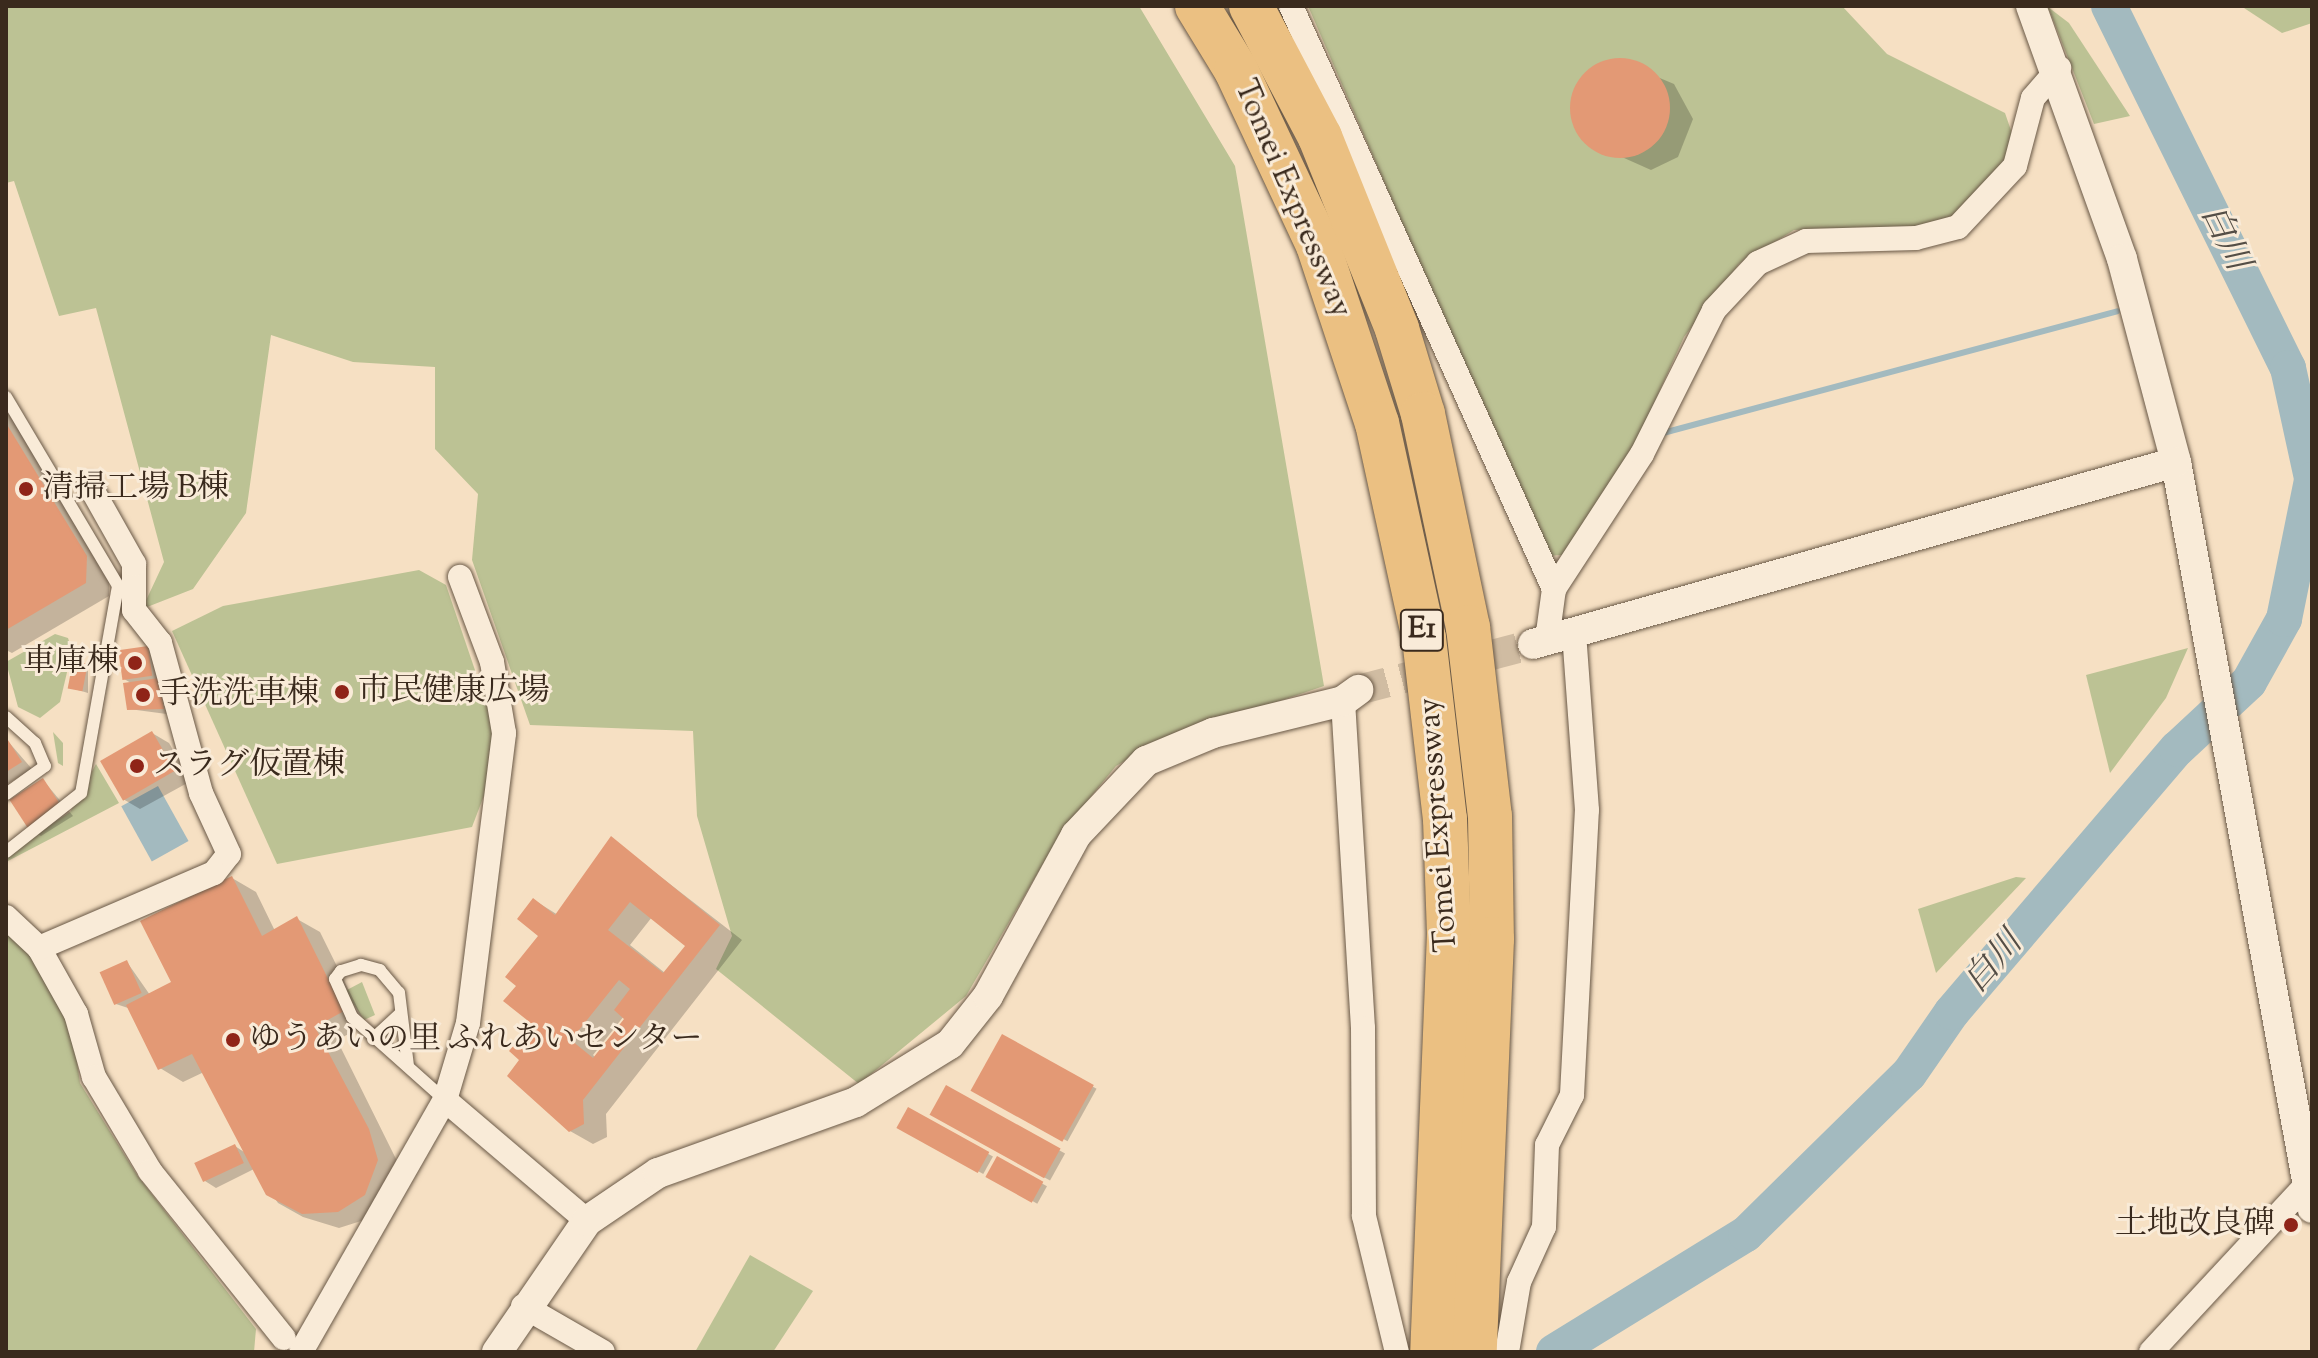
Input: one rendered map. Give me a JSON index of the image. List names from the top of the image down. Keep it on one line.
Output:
{"streets":{"highway":["Tomei Expressway","E1"]},"water":["白川"],"places":["清掃工場 B棟","車庫棟","市民健康広場","手洗洗車棟","スラグ仮置棟","ゆうあいの里 ふれあいセンター","土地改良碑"]}
